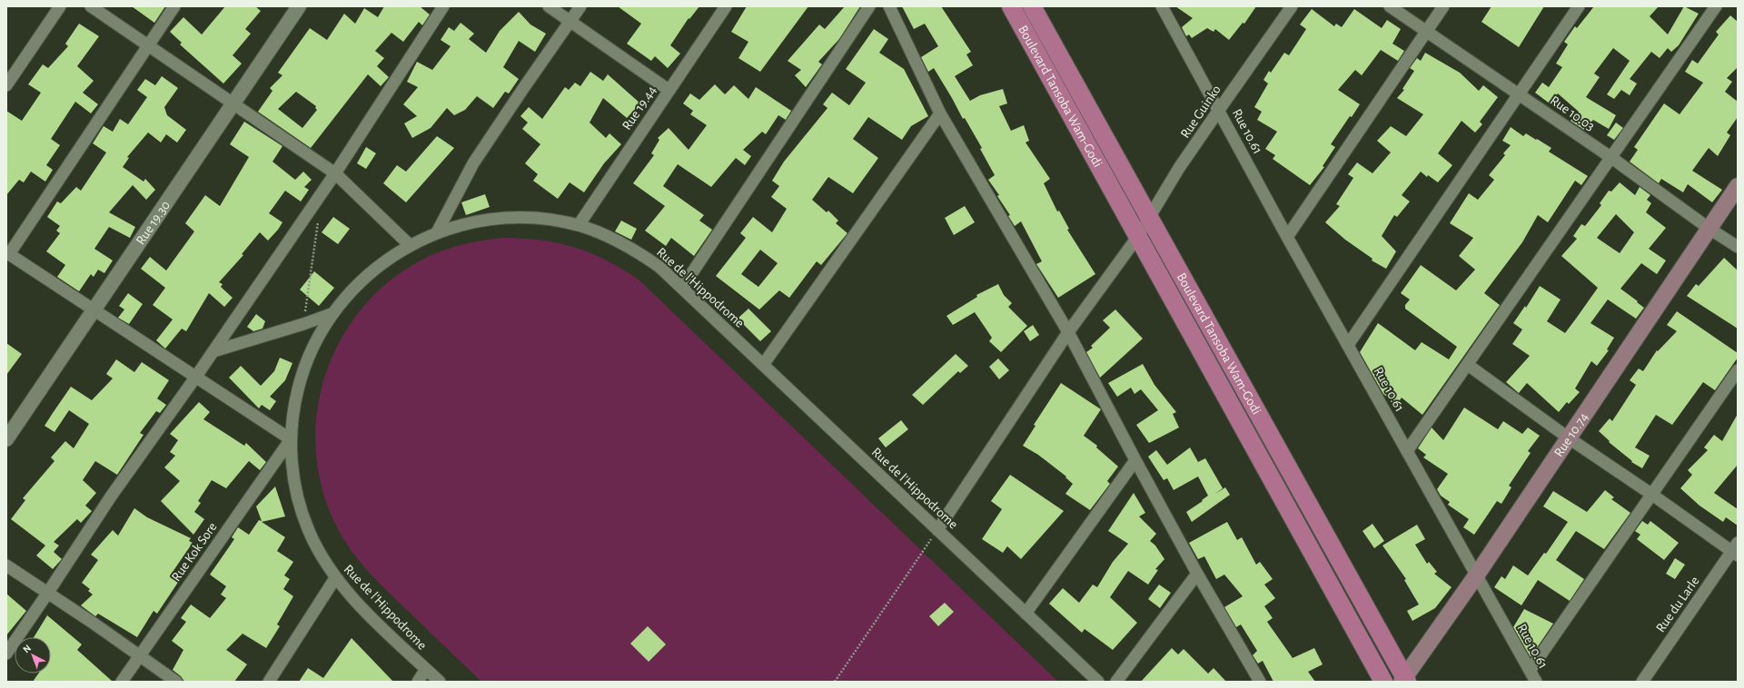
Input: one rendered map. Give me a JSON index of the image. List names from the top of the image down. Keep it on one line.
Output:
{"streets":{"main road":["Boulevard Tansoba Wam-Godi","Rue 10.74"],"street":["Rue 19.44","Rue Guinko","Rue 10.03","Rue 10.61","Rue 19.30","Rue de l'Hippodrome","Rue Kok Sore","Rue du Larle"]},"crossings":[["Boulevard Tansoba Wam-Godi","Rue Guinko"],["Boulevard Tansoba Wam-Godi","Rue 10.74"],["Rue 19.44","Rue de l'Hippodrome"],["Rue Guinko","Rue 10.61"],["Rue Guinko","Rue de l'Hippodrome"],["Rue 10.03","Rue 10.74"],["Rue 10.61","Rue 10.74"],["Rue de l'Hippodrome","Rue Kok Sore"]],"north":"top left"}
